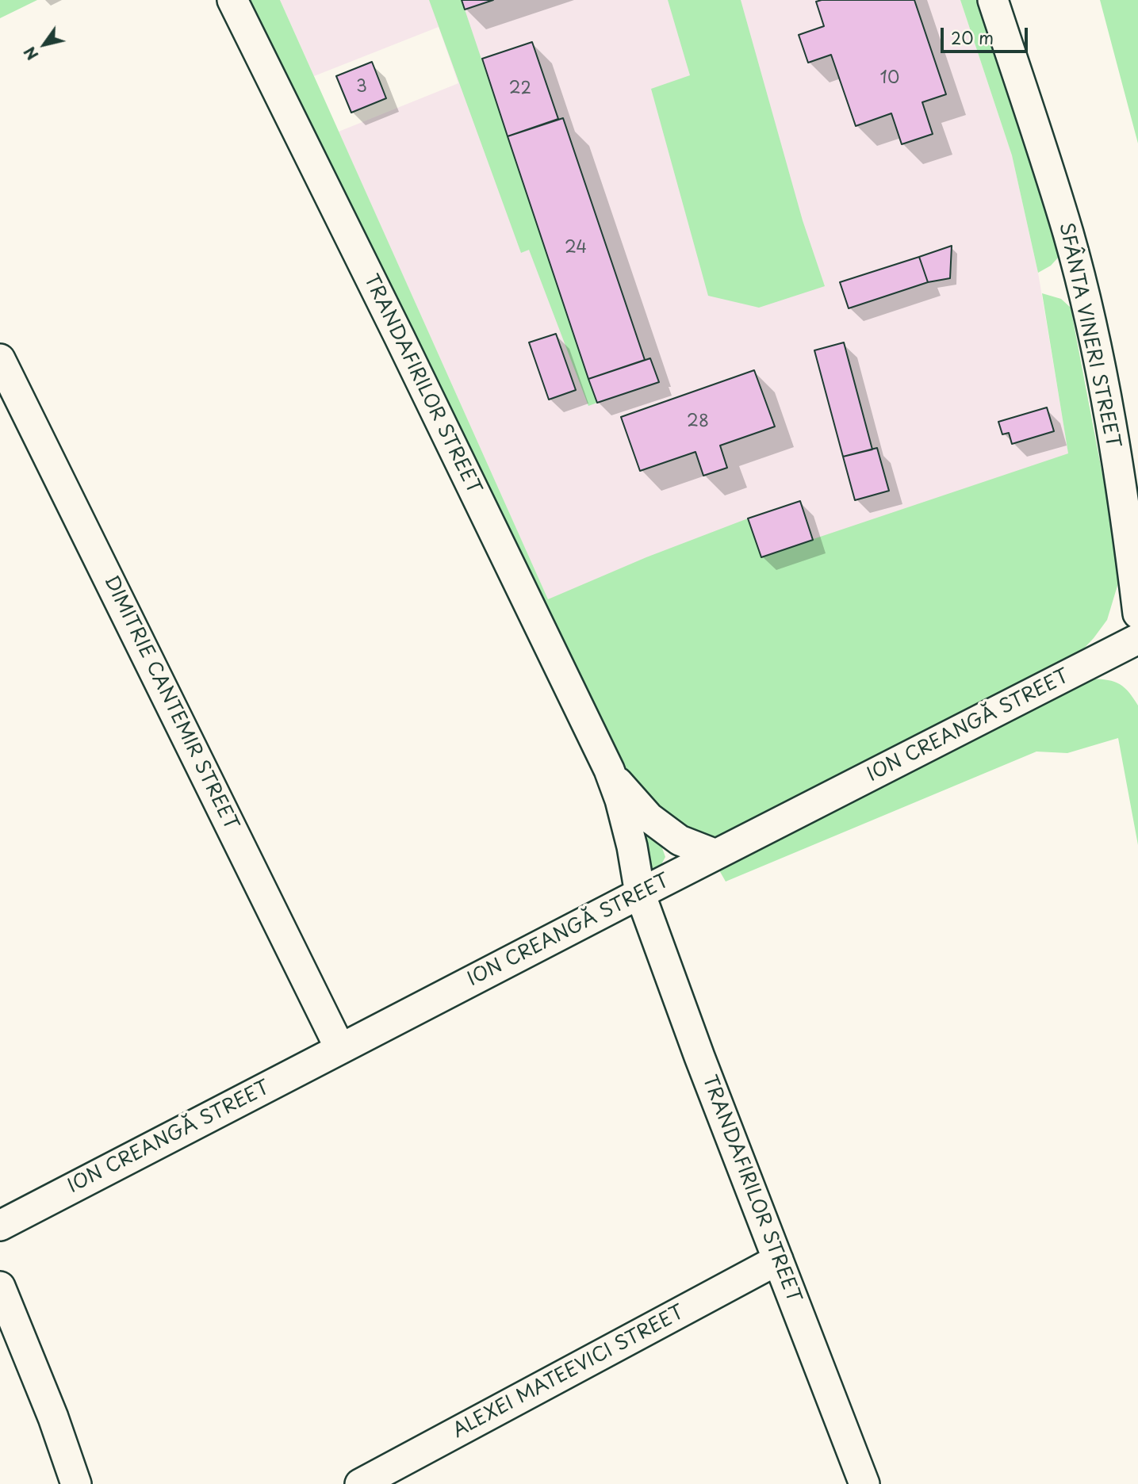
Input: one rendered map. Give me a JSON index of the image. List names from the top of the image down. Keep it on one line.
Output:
{"streets":{"street":["SFÂNTA VINERI STREET","TRANDAFIRILOR STREET","DIMITRIE CANTEMIR STREET","ION CREANGĂ STREET","ALEXEI MATEEVICI STREET"]},"crossings":[["TRANDAFIRILOR STREET","ION CREANGĂ STREET"],["TRANDAFIRILOR STREET","ALEXEI MATEEVICI STREET"],["DIMITRIE CANTEMIR STREET","ION CREANGĂ STREET"]],"house_numbers":["10","3","22","24","28"],"scale_bar":"20 m","north":"bottom left"}
